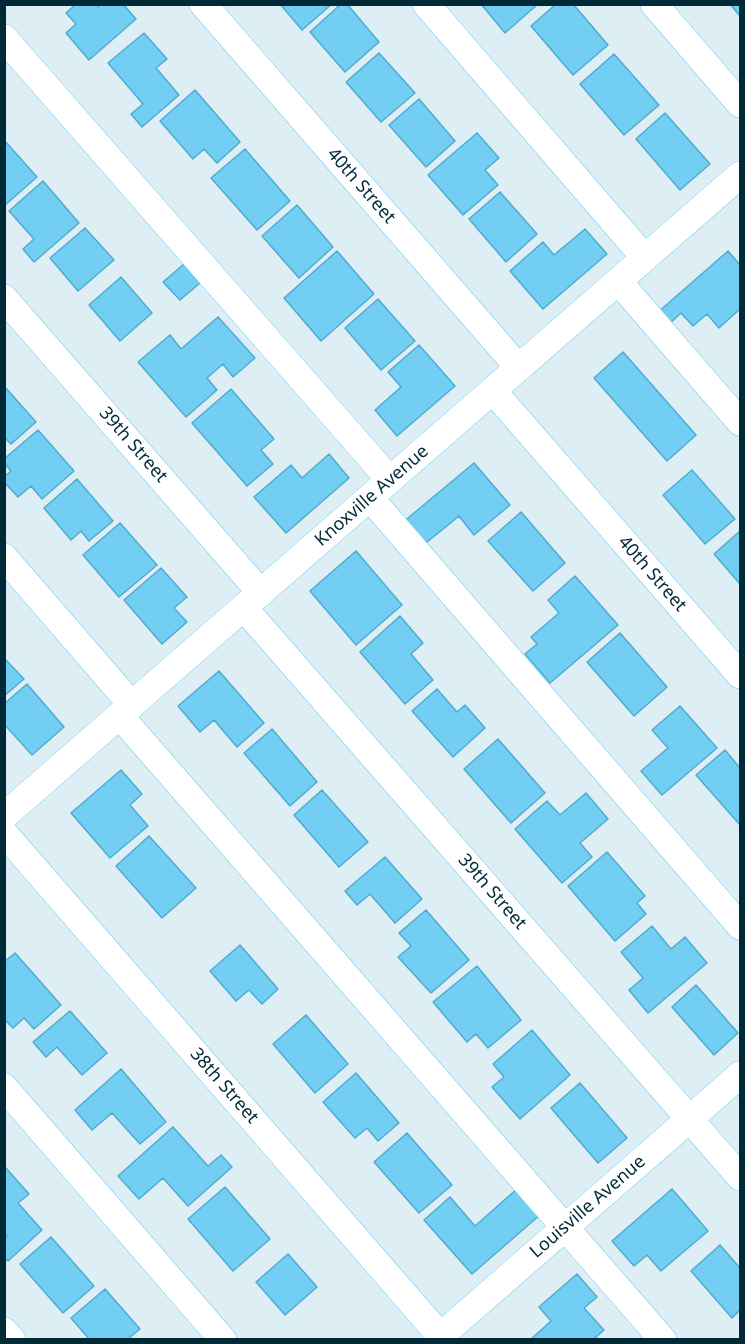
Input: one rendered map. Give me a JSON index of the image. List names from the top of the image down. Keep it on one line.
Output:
{"streets":{"street":["40th Street","39th Street","Knoxville Avenue","38th Street","Louisville Avenue"]},"crossings":[["40th Street","Knoxville Avenue"],["39th Street","Knoxville Avenue"],["39th Street","Louisville Avenue"],["Knoxville Avenue","38th Street"],["38th Street","Louisville Avenue"]]}
